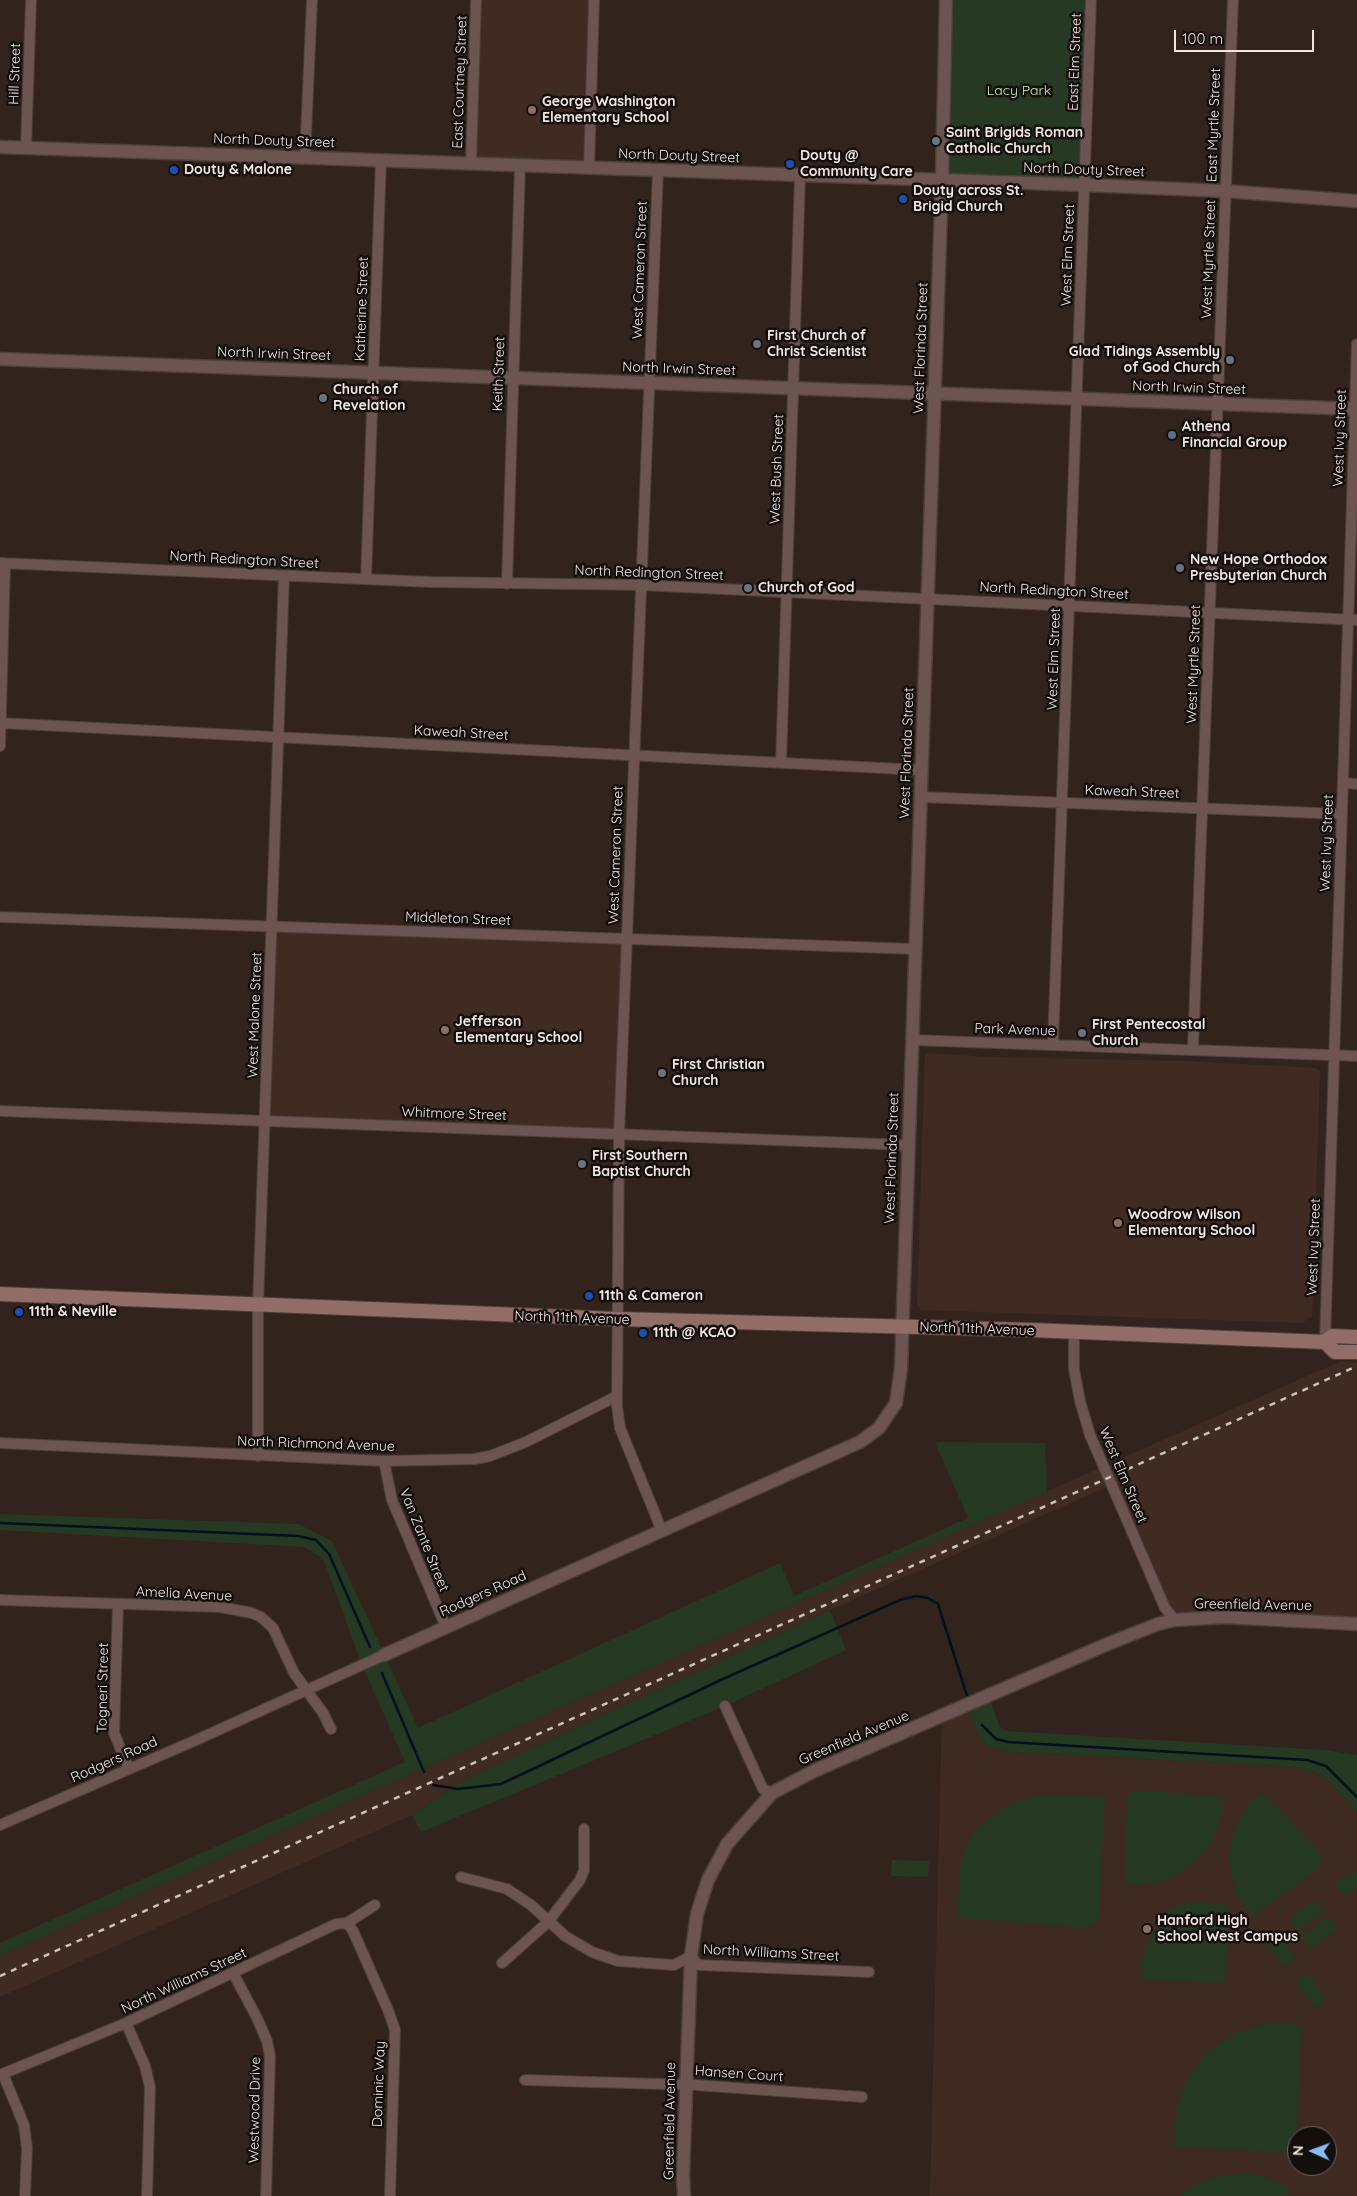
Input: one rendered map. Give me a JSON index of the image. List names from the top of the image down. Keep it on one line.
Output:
{"streets":{"main road":["North 11th Avenue"],"street":["East Elm Street","Hill Street","East Courtney Street","East Myrtle Street","North Douty Street","West Elm Street","West Myrtle Street","West Cameron Street","Katherine Street","West Florinda Street","North Irwin Street","Keith Street","West Ivy Street","West Bush Street","North Redington Street","Kaweah Street","Middleton Street","West Malone Street","Park Avenue","Whitmore Street","North Richmond Avenue","Van Zante Street","Amelia Avenue","Rodgers Road","Greenfield Avenue","Togneri Street","North Williams Street","Hansen Court","Dominic Way","Westwood Drive"]},"crossings":[["East Elm Street","North Douty Street"],["East Elm Street","West Elm Street"],["Hill Street","North Douty Street"],["East Courtney Street","North Douty Street"],["East Myrtle Street","North Douty Street"],["East Myrtle Street","West Myrtle Street"],["North Douty Street","West Elm Street"],["North Douty Street","West Myrtle Street"],["North Douty Street","West Cameron Street"],["North Douty Street","Katherine Street"],["North Douty Street","West Florinda Street"],["North Douty Street","Keith Street"],["North Douty Street","West Bush Street"],["West Elm Street","North Irwin Street"],["West Elm Street","North Redington Street"],["West Elm Street","Kaweah Street"],["West Elm Street","Park Avenue"],["West Elm Street","North 11th Avenue"],["West Elm Street","Greenfield Avenue"],["West Myrtle Street","North Irwin Street"],["West Myrtle Street","North Redington Street"],["West Myrtle Street","Kaweah Street"],["West Myrtle Street","Park Avenue"],["West Cameron Street","North Irwin Street"],["West Cameron Street","North Redington Street"],["West Cameron Street","Kaweah Street"],["West Cameron Street","Middleton Street"],["West Cameron Street","Whitmore Street"],["West Cameron Street","North 11th Avenue"],["West Cameron Street","North Richmond Avenue"],["West Cameron Street","Rodgers Road"],["Katherine Street","North Irwin Street"],["Katherine Street","North Redington Street"],["West Florinda Street","North Irwin Street"],["West Florinda Street","North Redington Street"],["West Florinda Street","Kaweah Street"],["West Florinda Street","Middleton Street"],["West Florinda Street","Park Avenue"],["West Florinda Street","Whitmore Street"],["West Florinda Street","North 11th Avenue"],["West Florinda Street","Rodgers Road"],["North Irwin Street","Keith Street"],["North Irwin Street","West Ivy Street"],["North Irwin Street","West Bush Street"],["Keith Street","North Redington Street"],["West Ivy Street","North Redington Street"],["West Ivy Street","Kaweah Street"],["West Ivy Street","Park Avenue"],["West Ivy Street","North 11th Avenue"],["West Bush Street","North Redington Street"],["West Bush Street","Kaweah Street"],["North Redington Street","West Malone Street"],["Kaweah Street","West Malone Street"],["Middleton Street","West Malone Street"],["West Malone Street","Whitmore Street"],["West Malone Street","North 11th Avenue"],["West Malone Street","North Richmond Avenue"],["North 11th Avenue","Rodgers Road"],["North Richmond Avenue","Van Zante Street"],["Van Zante Street","Rodgers Road"],["Amelia Avenue","Rodgers Road"],["Amelia Avenue","Togneri Street"],["Rodgers Road","Togneri Street"],["Greenfield Avenue","North Williams Street"],["Greenfield Avenue","Hansen Court"],["North Williams Street","Dominic Way"],["North Williams Street","Westwood Drive"]],"parks":["Lacy Park"],"places":["George Washington Elementary School","Saint Brigids Roman Catholic Church","Douty @ Community Care","Douty & Malone","Douty across St. Brigid Church","First Church of Christ Scientist","Glad Tidings Assembly of God Church","Church of Revelation","Athena Financial Group","New Hope Orthodox Presbyterian Church","Church of God","Jefferson Elementary School","First Pentecostal Church","First Christian Church","First Southern Baptist Church","Woodrow Wilson Elementary School","11th & Cameron","11th & Neville","11th @ KCAO","Hanford High School West Campus"],"scale_bar":"100 m","north":"left"}
